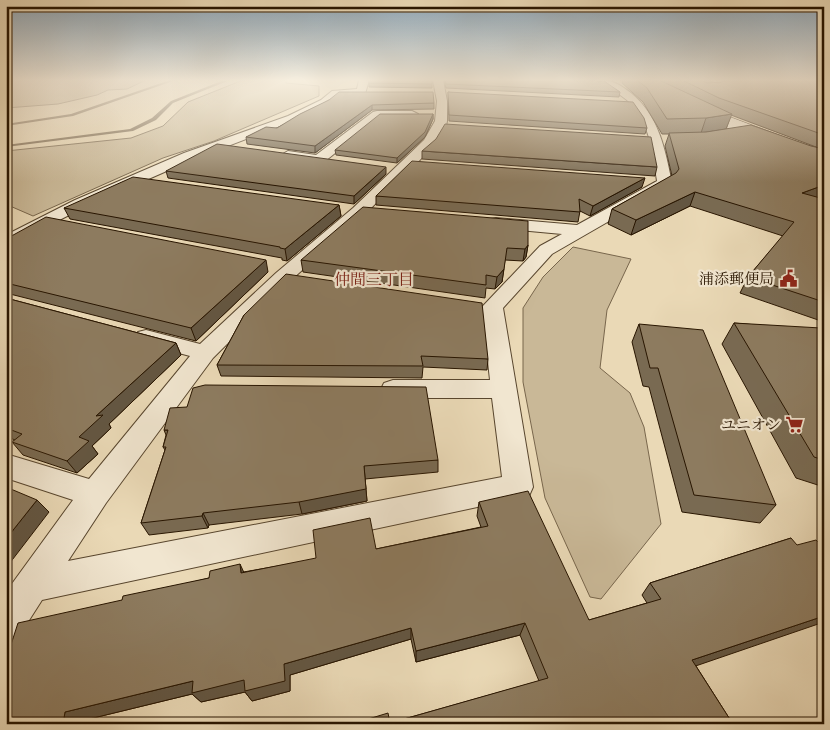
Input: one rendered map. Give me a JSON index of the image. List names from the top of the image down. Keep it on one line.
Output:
{"districts":["仲間三丁目"],"places":{"public building":["浦添郵便局"],"supermarket":["ユニオン"]}}
